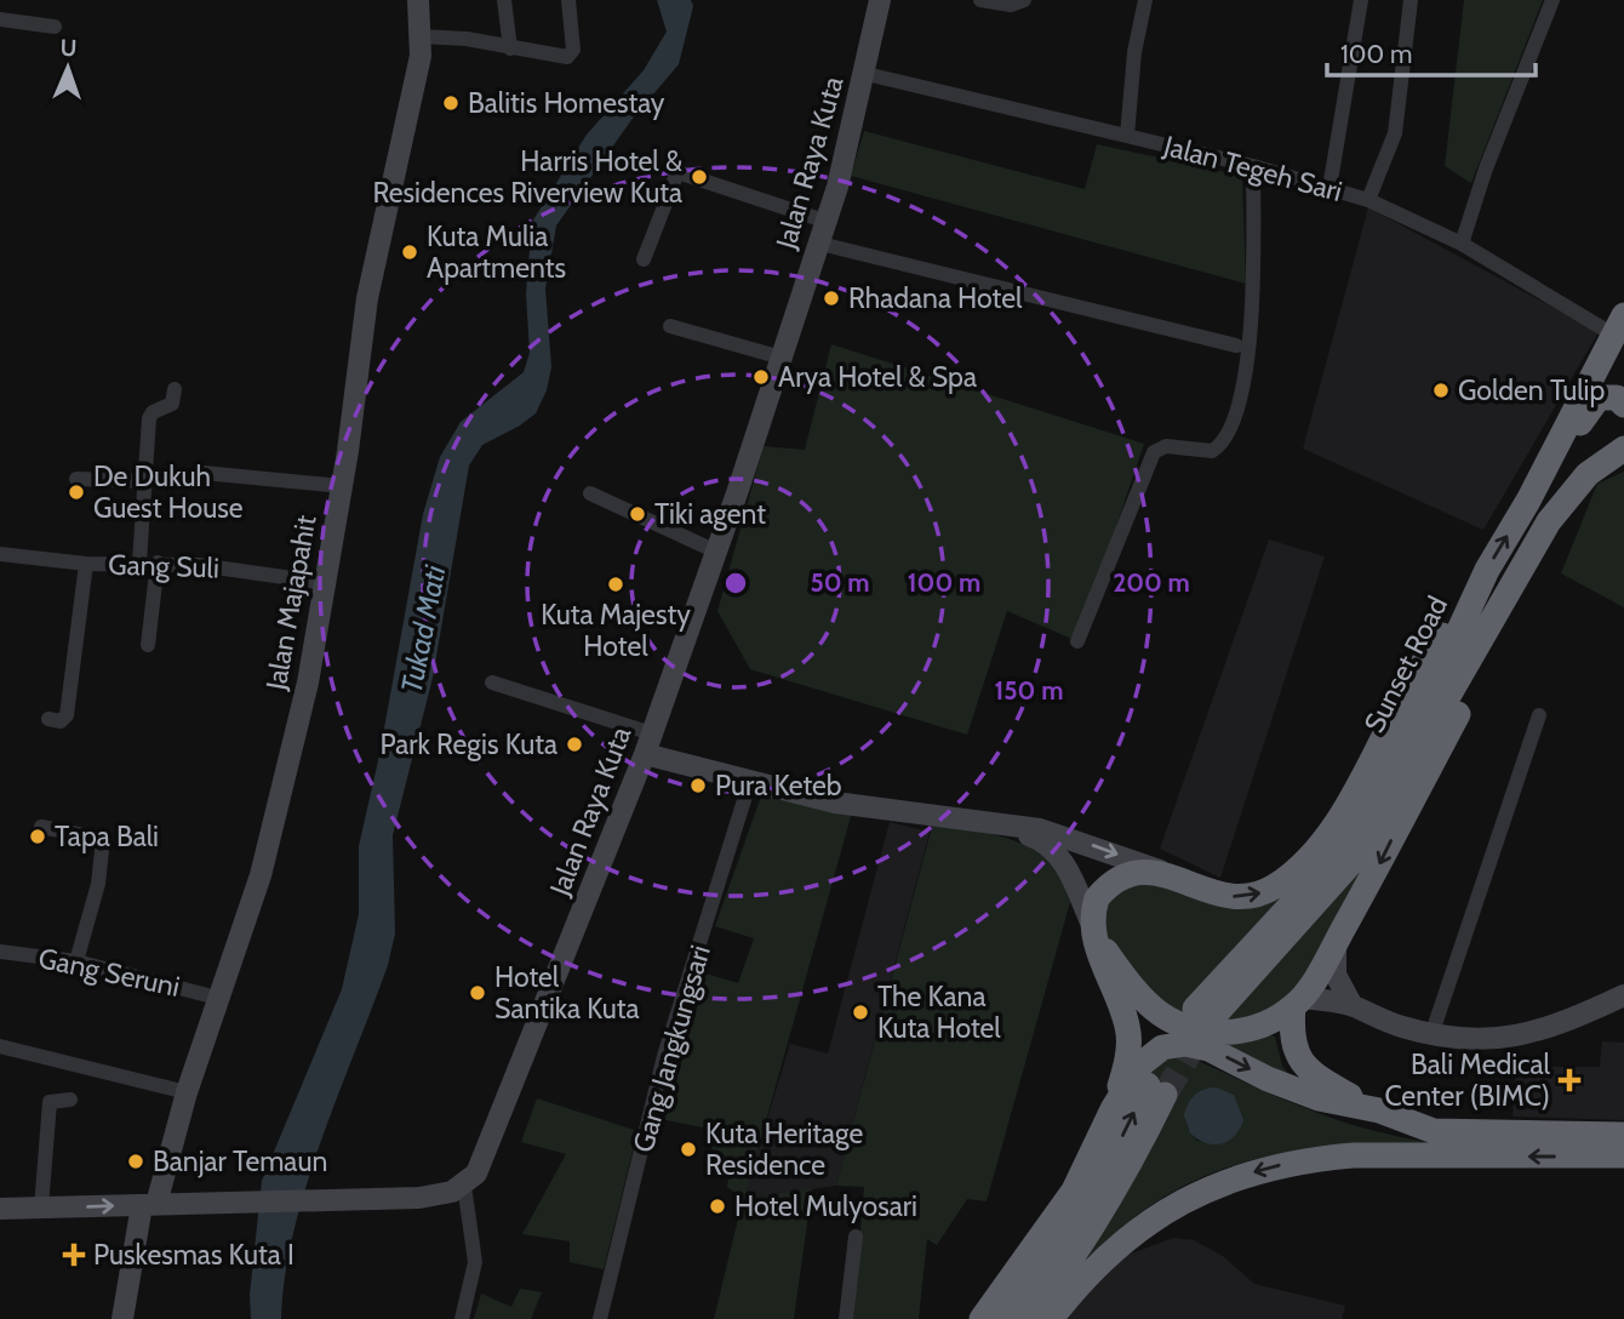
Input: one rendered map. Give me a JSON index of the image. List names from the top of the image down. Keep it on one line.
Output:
{"streets":{"highway":["Sunset Road"],"street":["Jalan Raya Kuta","Jalan Tegeh Sari","Gang Suli","Jalan Majapahit","Gang Seruni","Gang Jangkungsari"]},"crossings":[["Jalan Raya Kuta","Jalan Tegeh Sari"],["Jalan Tegeh Sari","Sunset Road"],["Gang Suli","Jalan Majapahit"],["Jalan Majapahit","Gang Seruni"]],"water":["Tukad Mati"],"places":{"other":["Balitis Homestay","Harris Hotel & Residences Riverview Kuta","Kuta Mulia Apartments","Rhadana Hotel","Arya Hotel & Spa","Golden Tulip","De Dukuh Guest House","Tiki agent","Kuta Majesty Hotel","Park Regis Kuta","Pura Keteb","Tapa Bali","Hotel Santika Kuta","The Kana Kuta Hotel","Kuta Heritage Residence","Banjar Temaun","Hotel Mulyosari"],"health":["Bali Medical Center (BIMC)","Puskesmas Kuta I"]},"scale_bar":"100 m","north":"top","rings":["50 m","100 m","200 m","150 m"]}
